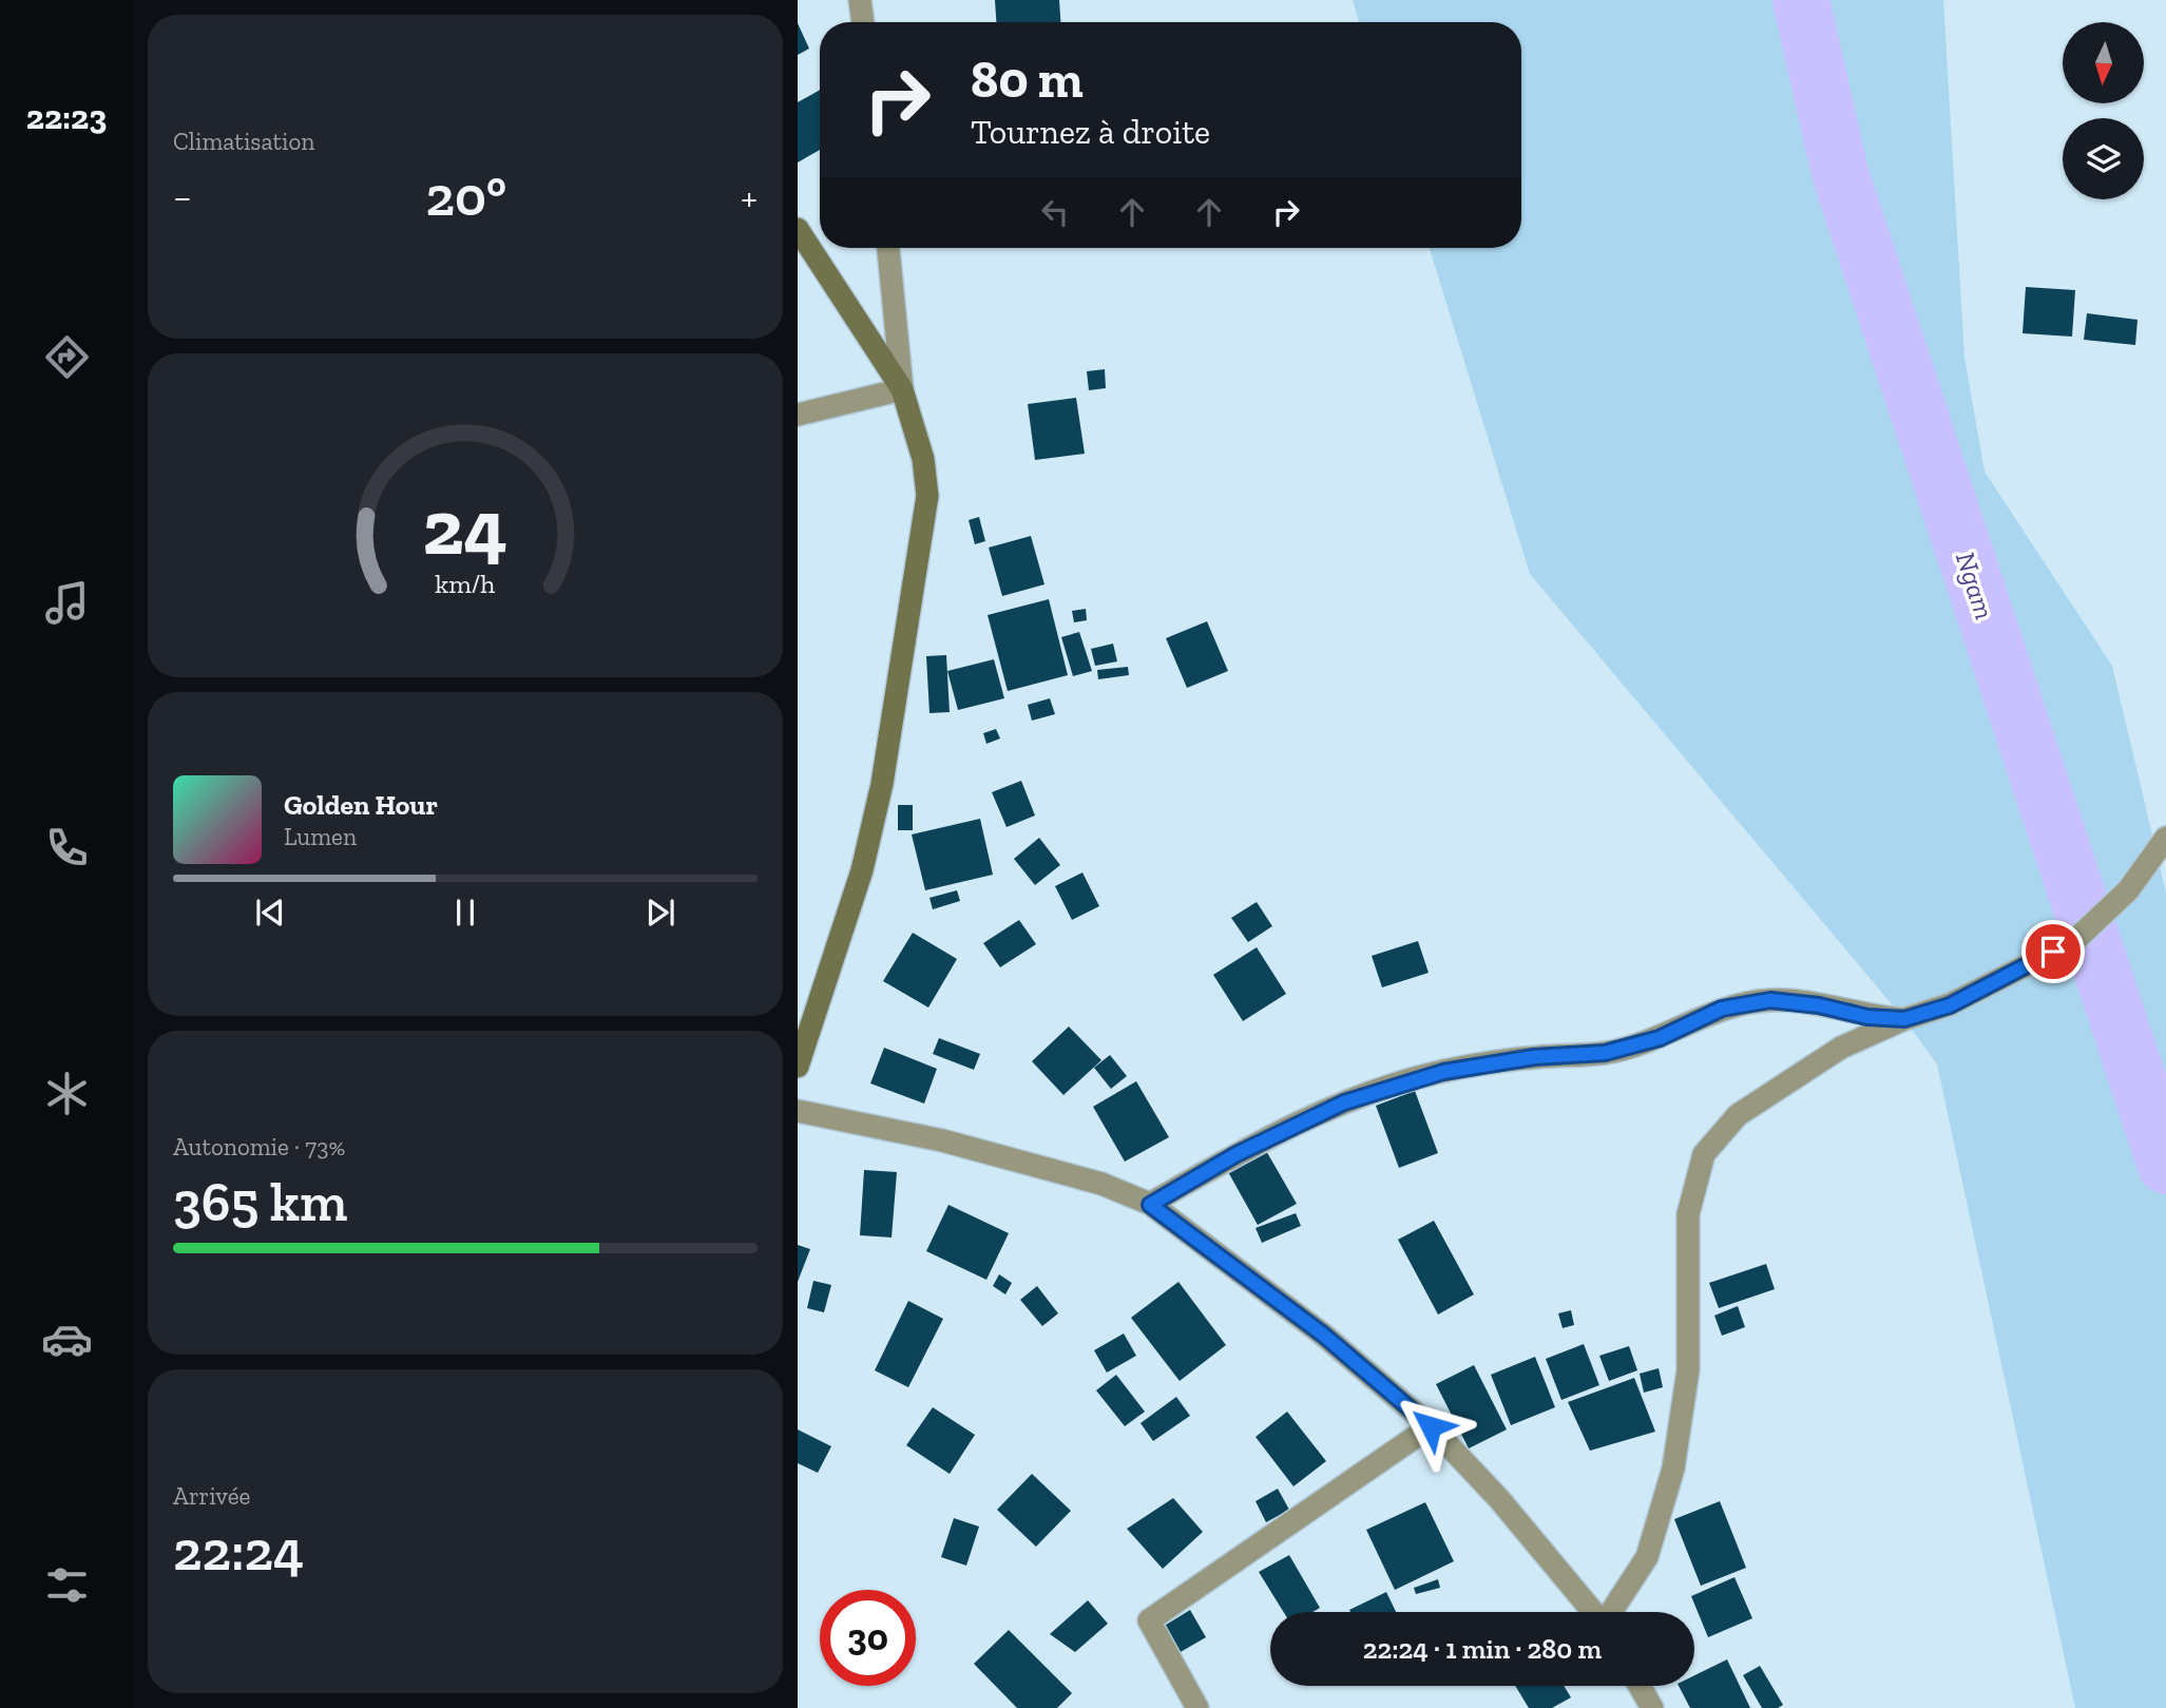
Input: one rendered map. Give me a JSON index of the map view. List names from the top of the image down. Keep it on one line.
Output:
{"water":["Ngam"],"north":"bottom","page":{"tabs":"22:23","tile":["Climatisation",["Autonomie · 73%","365 km"],["Arrivée","22:24"]],"turn":["80 m","Tournez à droite"],"heat":["−","20°","+"],"song":["Golden Hour","Lumen"],"limit":"30","trip":"22:24 · 1 min · 280 m","gauge":["24","km/h"]}}
